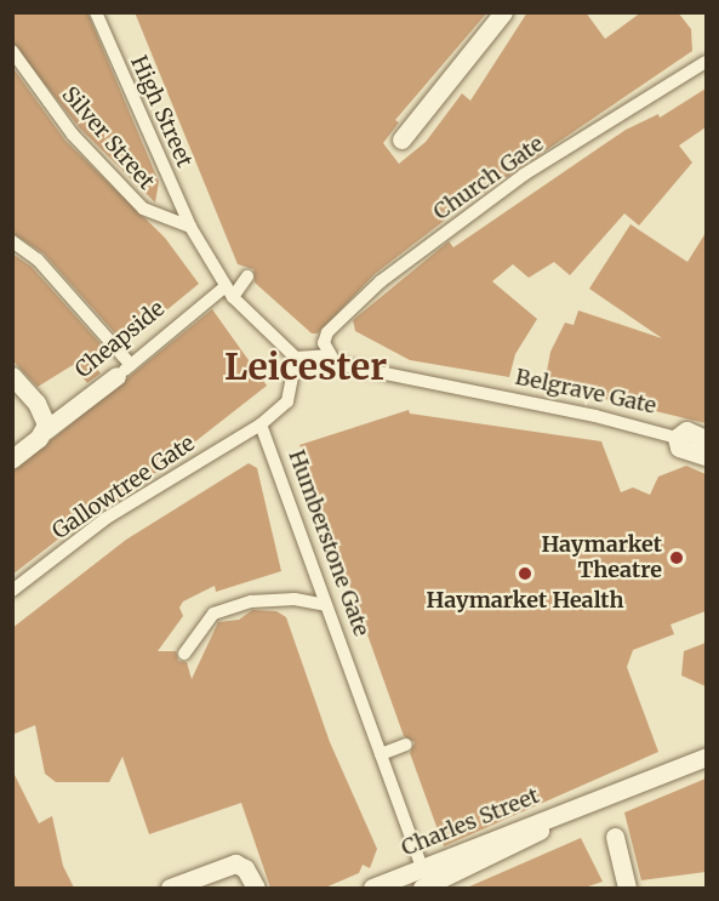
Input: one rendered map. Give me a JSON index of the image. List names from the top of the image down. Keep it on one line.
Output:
{"streets":{"street":["High Street","Silver Street","Church Gate","Cheapside","Belgrave Gate","Gallowtree Gate","Humberstone Gate","Charles Street"]},"crossings":[["High Street","Silver Street"],["High Street","Cheapside"],["Church Gate","Belgrave Gate"],["Gallowtree Gate","Humberstone Gate"],["Humberstone Gate","Charles Street"]],"districts":["Leicester"],"places":["Haymarket Theatre","Haymarket Health"]}
